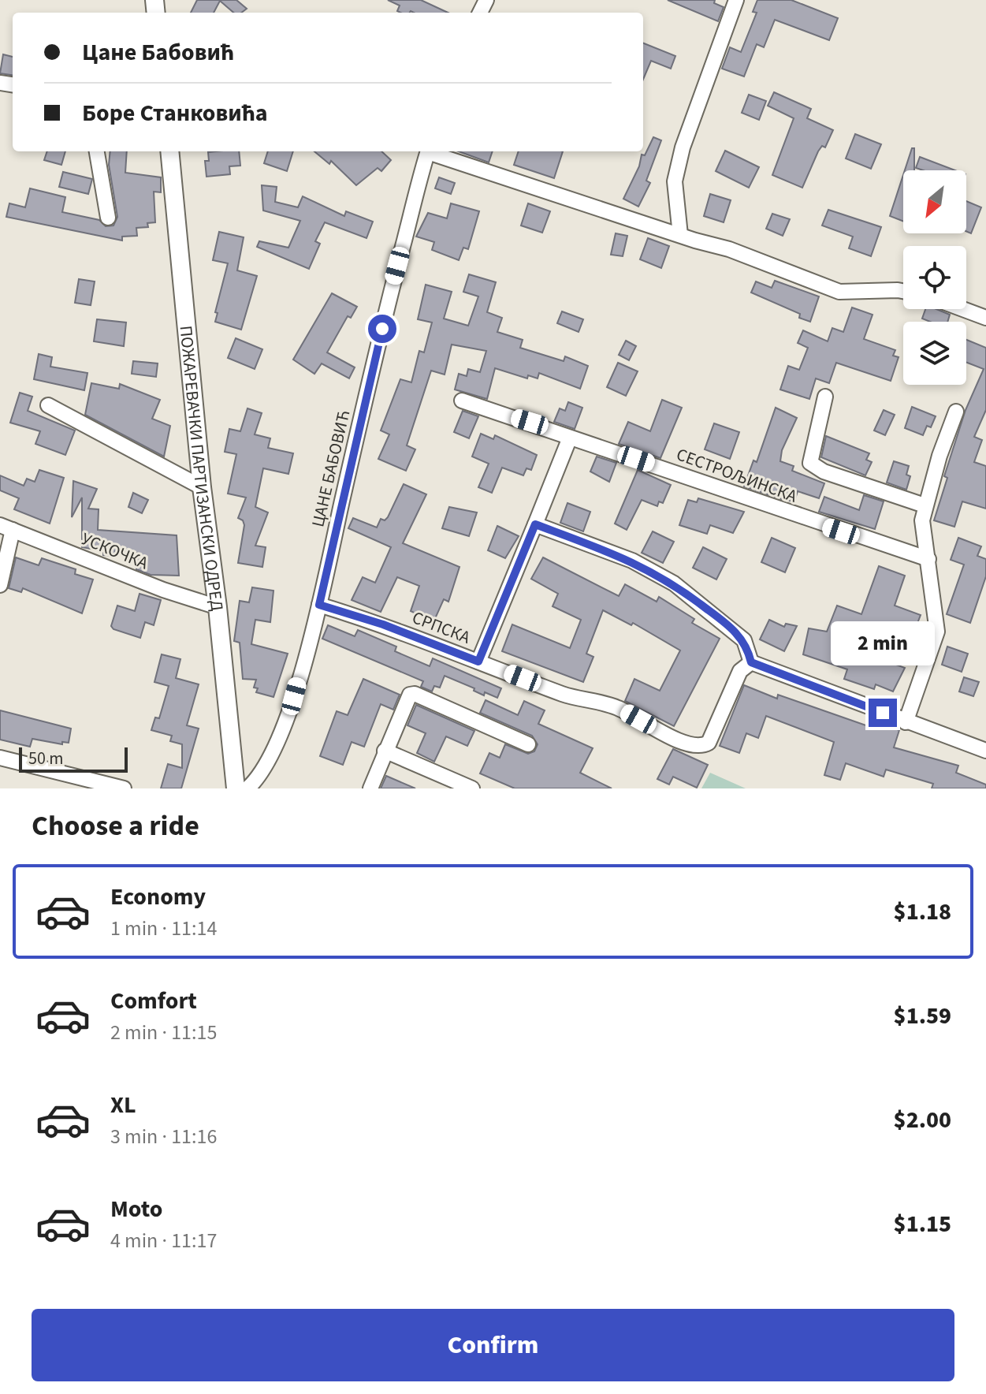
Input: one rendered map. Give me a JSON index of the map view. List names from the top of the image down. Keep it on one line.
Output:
{"streets":{"street":["ПОЖАРЕВАЧКИ ПАРТИЗАНСКИ ОДРЕД","ЦАНЕ БАБОВИЋ","СЕСТРОЉИНСКА","УСКОЧКА","СРПСКА"]},"crossings":[["ПОЖАРЕВАЧКИ ПАРТИЗАНСКИ ОДРЕД","УСКОЧКА"],["ЦАНЕ БАБОВИЋ","СРПСКА"]],"scale_bar":"50 m","north":"bottom left","page":{"banner":["Цане Бабовић","Боре Станковића"],"bubble":"2 min","scale":"50 m","heading":"Choose a ride","list":[{"name":"Economy","note":"1 min · 11:14","value":"$1.18"},{"name":"Comfort","note":"2 min · 11:15","value":"$1.59"},{"name":"XL","note":"3 min · 11:16","value":"$2.00"},{"name":"Moto","note":"4 min · 11:17","value":"$1.15"}],"buttons":"Confirm"}}
